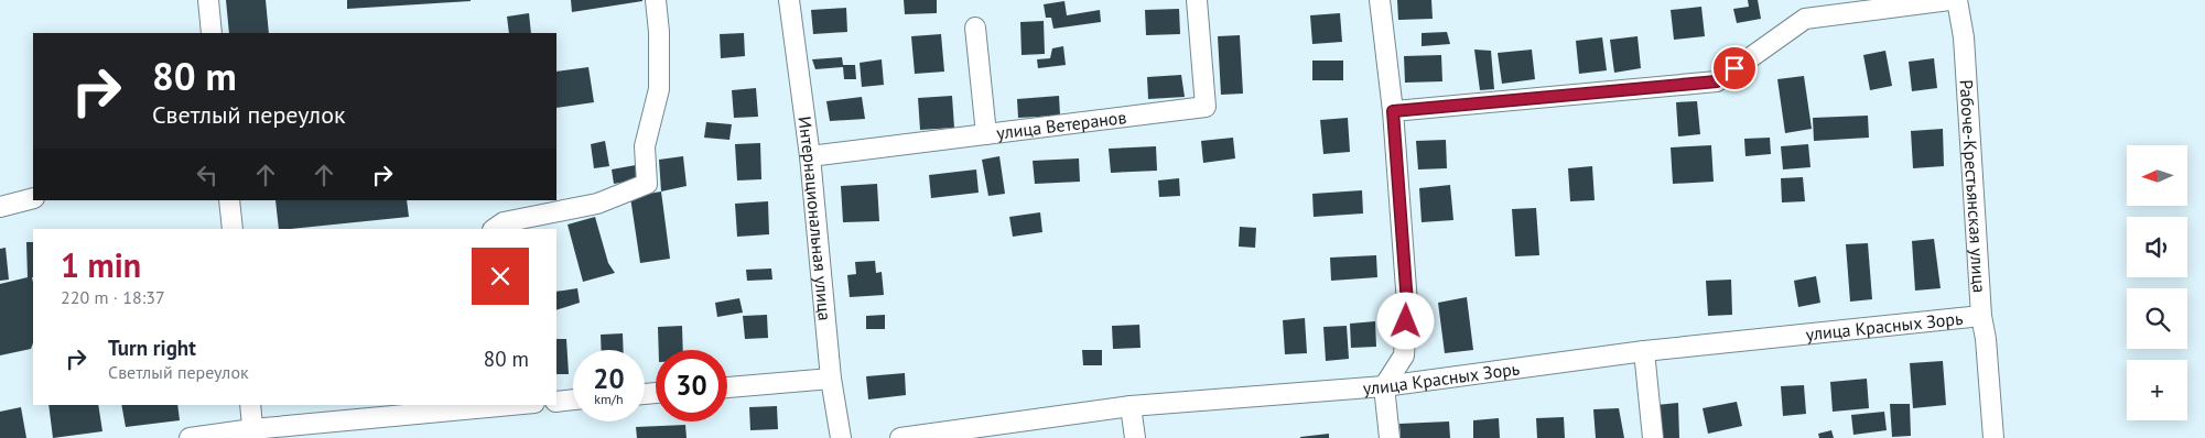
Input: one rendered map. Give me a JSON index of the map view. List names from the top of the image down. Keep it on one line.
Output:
{"streets":{"street":["улица Ветеранов","Рабоче-Крестьянская улица","Интернациональная улица","улица Красных Зорь"]},"crossings":[["улица Ветеранов","Интернациональная улица"],["Рабоче-Крестьянская улица","улица Красных Зорь"]],"north":"left","page":{"turn":["80 m","Светлый переулок"],"map_buttons":"+","heading":["1 min","220 m · 18:37"],"list":[{"name":"Turn right","note":"Светлый переулок","value":"80 m"}],"speed":"20 km/h","limit":"30"}}
